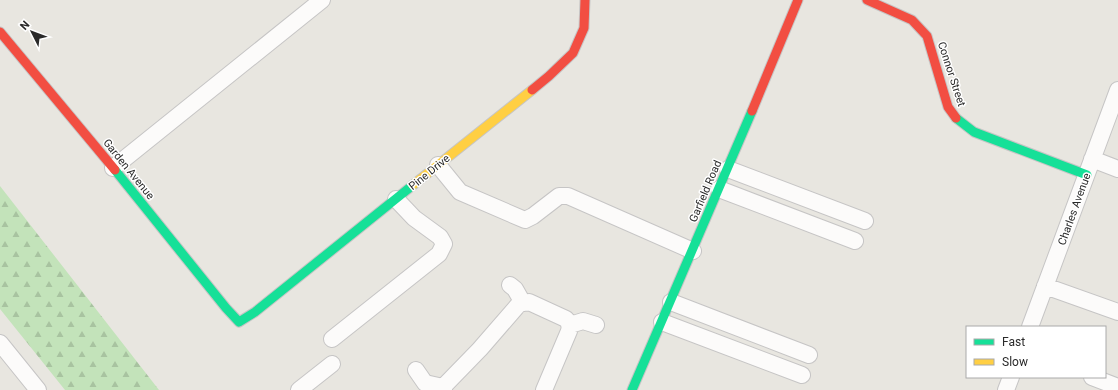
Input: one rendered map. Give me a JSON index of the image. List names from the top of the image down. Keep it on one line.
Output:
{"streets":{"street":["Connor Street","Garden Avenue","Pine Drive","Garfield Road","Charles Avenue"]},"crossings":[["Connor Street","Charles Avenue"],["Garden Avenue","Pine Drive"]],"legend":["Fast","Slow"],"north":"top left"}
